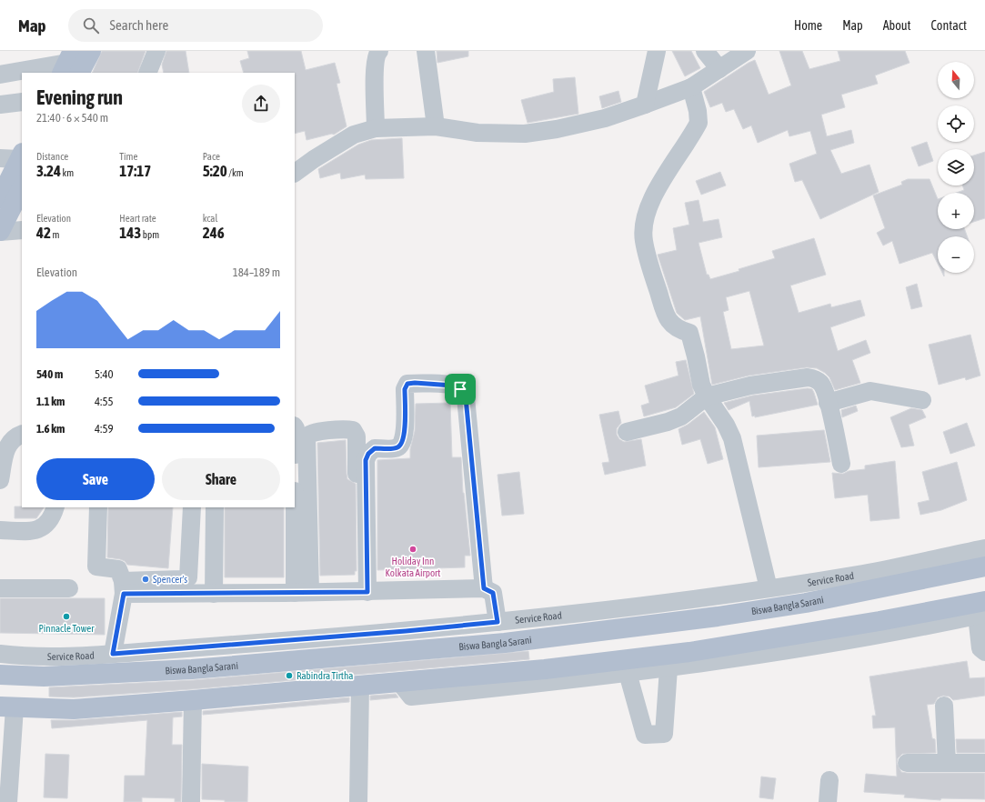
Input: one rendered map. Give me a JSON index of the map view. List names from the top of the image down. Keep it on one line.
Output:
{"streets":{"main road":["Biswa Bangla Sarani"],"street":["Service Road"]},"places":["Holiday Inn Kolkata Airport","Spencer's","Pinnacle Tower","Rabindra Tirtha"],"north":"top","page":{"header":"Map","search":"Search here","nav":["Home","Map","About","Contact"],"map_buttons":["+","−"],"heading":["Evening run","21:40 · 6 × 540 m"],"stats":[["Distance","3.24 km"],["Time","17:17"],["Pace","5:20 /km"],["Elevation","42 m"],["Heart rate","143 bpm"],["kcal","246"]],"chart":["Elevation","184–189 m"],"list":[{"name":"540 m","note":"5:40"},{"name":"1.1 km","note":"4:55"},{"name":"1.6 km","note":"4:59"}],"buttons":["Save","Share"]}}
